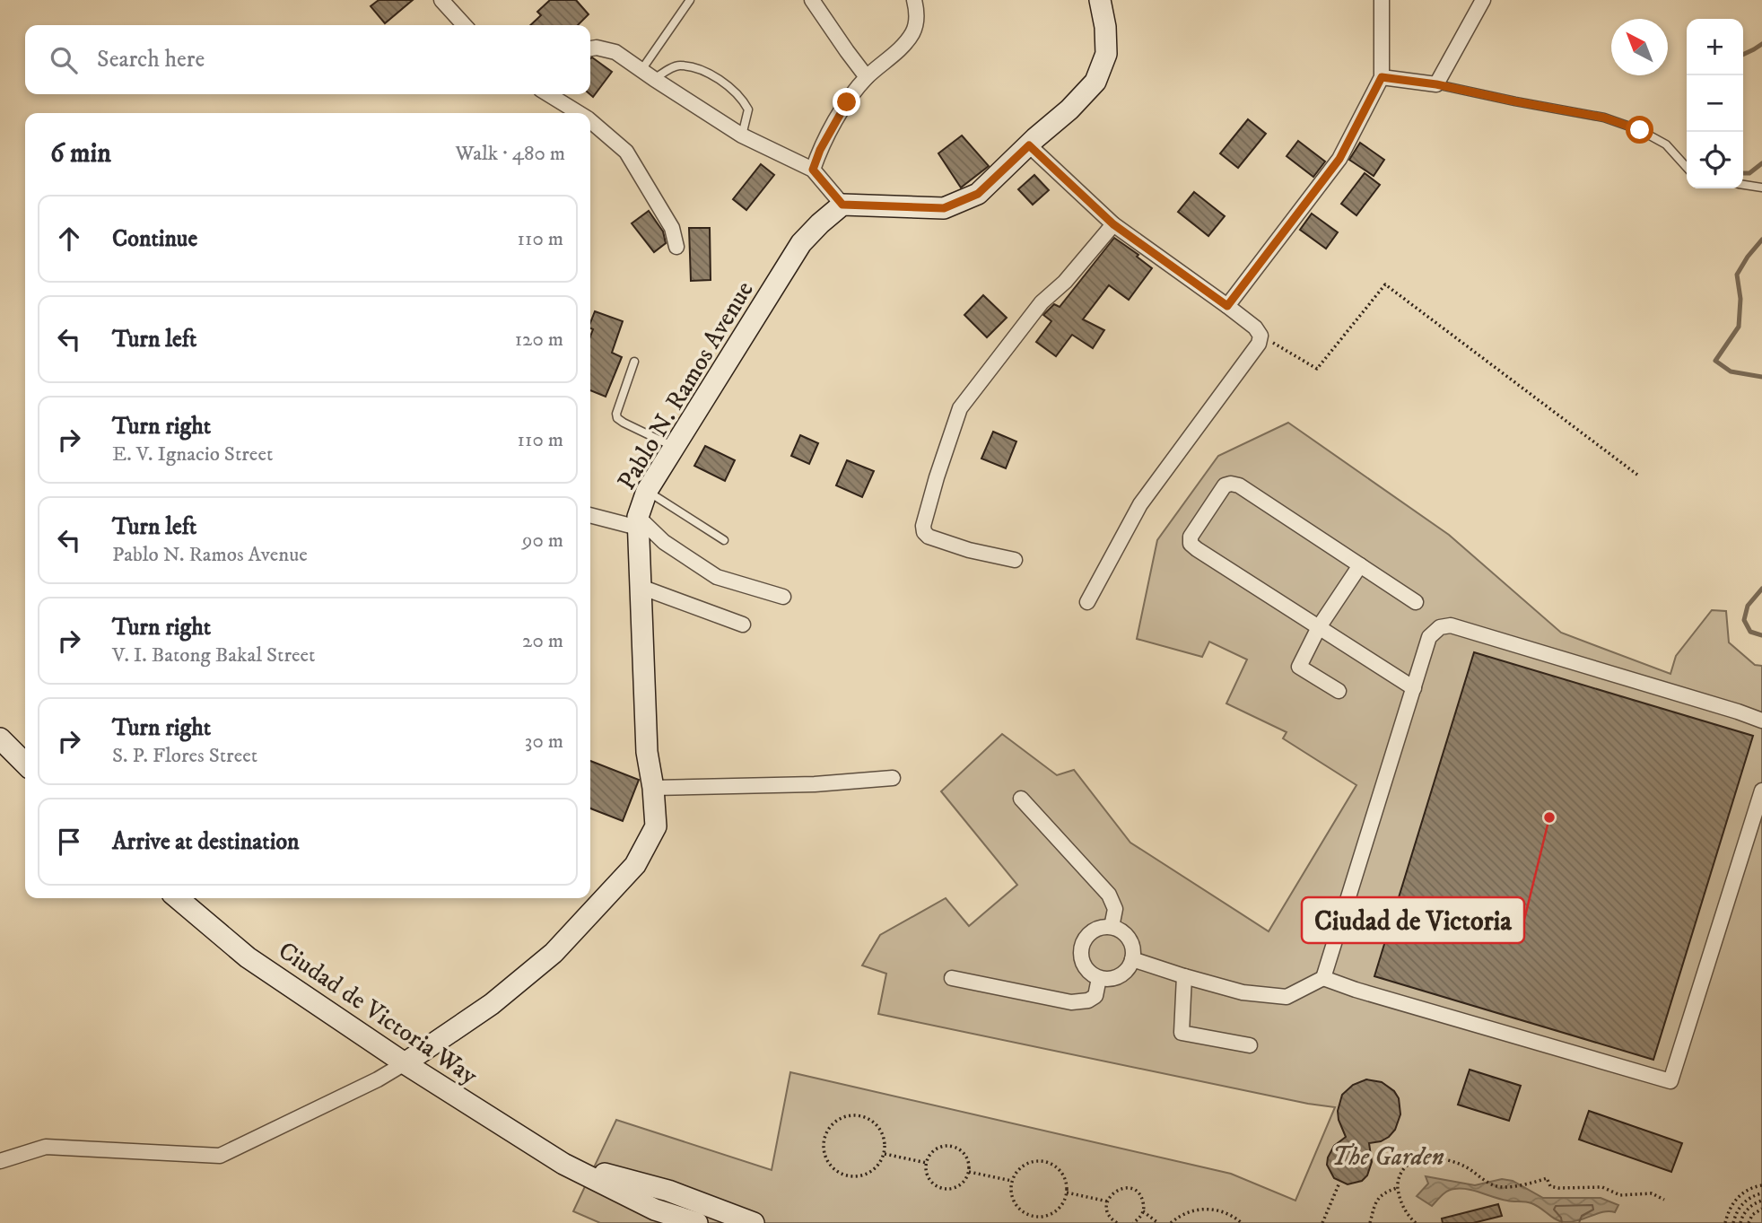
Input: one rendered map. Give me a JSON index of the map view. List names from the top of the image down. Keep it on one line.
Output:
{"streets":{"street":["Pablo N. Ramos Avenue","Ciudad de Victoria Way"]},"crossings":[["Pablo N. Ramos Avenue","Ciudad de Victoria Way"]],"parks":["The Garden"],"places":["Ciudad de Victoria"],"north":"top left","page":{"map_buttons":["+","−"],"search":"Search here","heading":["6 min","Walk · 480 m"],"list":[["Continue","110 m"],["Turn left","120 m"],["Turn right","E. V. Ignacio Street","110 m"],["Turn left","Pablo N. Ramos Avenue","90 m"],["Turn right","V. I. Batong Bakal Street","20 m"],["Turn right","S. P. Flores Street","30 m"],"Arrive at destination"]}}
